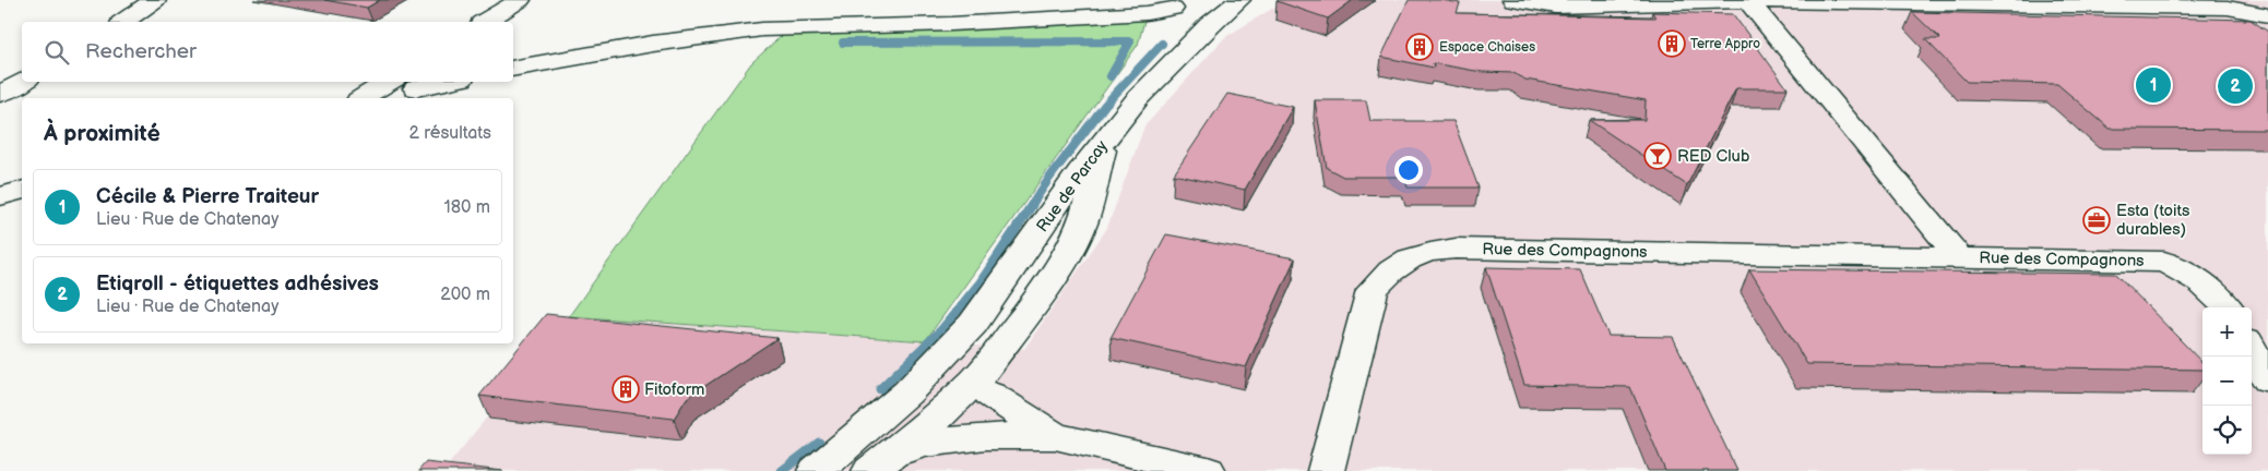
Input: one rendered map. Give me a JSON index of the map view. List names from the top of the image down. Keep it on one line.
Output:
{"streets":{"street":["Rue de Parcay","Rue des Compagnons"]},"places":{"building":["Terre Appro","Espace Chaises","Fitoform"],"bar":["RED Club"],"office":["Esta (toits durables)"]},"page":{"search":"Rechercher","pins":["1","2"],"heading":["À proximité","2 résultats"],"list":[{"mark":"1","name":"Cécile & Pierre Traiteur","note":"Lieu · Rue de Chatenay","value":"180 m"},{"mark":"2","name":"Etiqroll - étiquettes adhésives","note":"Lieu · Rue de Chatenay","value":"200 m"}],"map_buttons":["+","−"]}}
